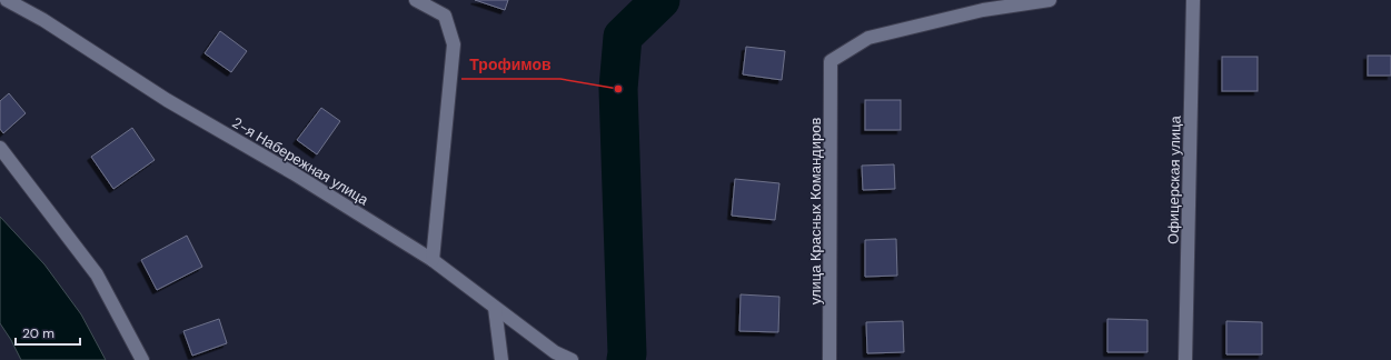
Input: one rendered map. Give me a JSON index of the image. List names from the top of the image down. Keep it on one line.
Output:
{"streets":{"street":["2-я Набережная улица","Офицерская улица","улица Красных Командиров"]},"places":["Трофимов"],"scale_bar":"20 m"}
